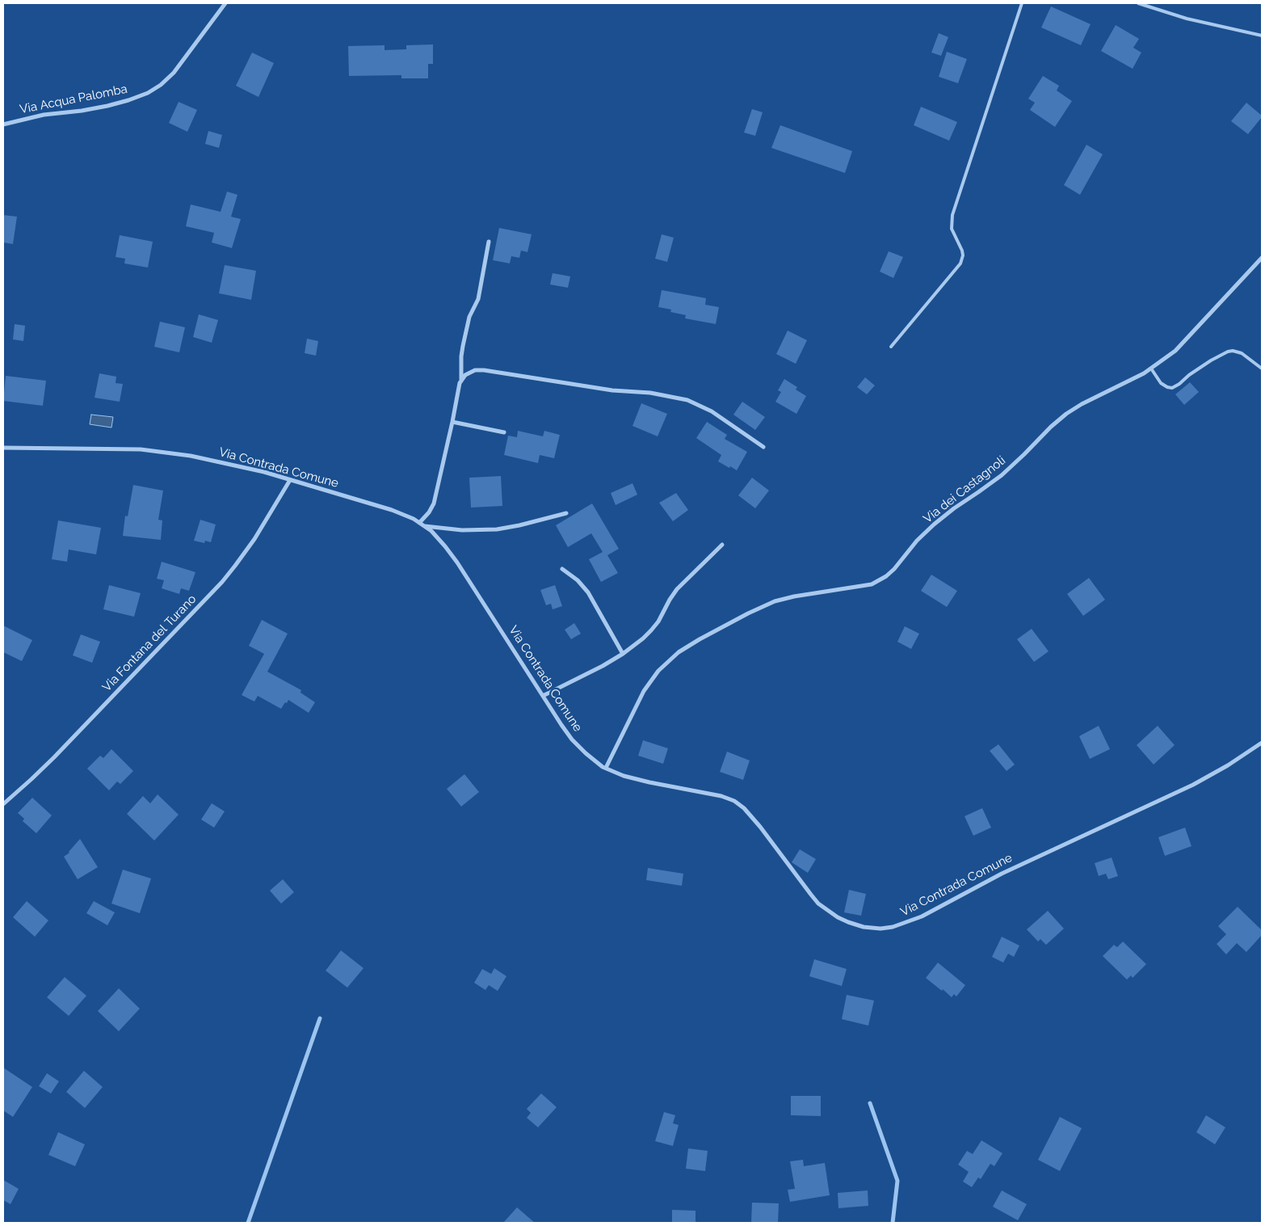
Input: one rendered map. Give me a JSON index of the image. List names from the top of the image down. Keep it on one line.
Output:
{"streets":{"street":["Via Acqua Palomba","Via Contrada Comune","Via dei Castagnoli","Via Fontana del Turano"]},"crossings":[["Via Contrada Comune","Via dei Castagnoli"],["Via Contrada Comune","Via Fontana del Turano"]]}
